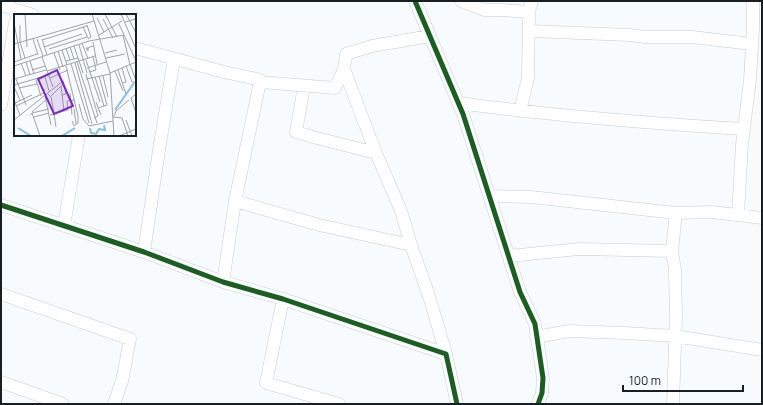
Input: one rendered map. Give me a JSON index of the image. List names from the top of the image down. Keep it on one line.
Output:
{"scale_bar":"100 m"}
